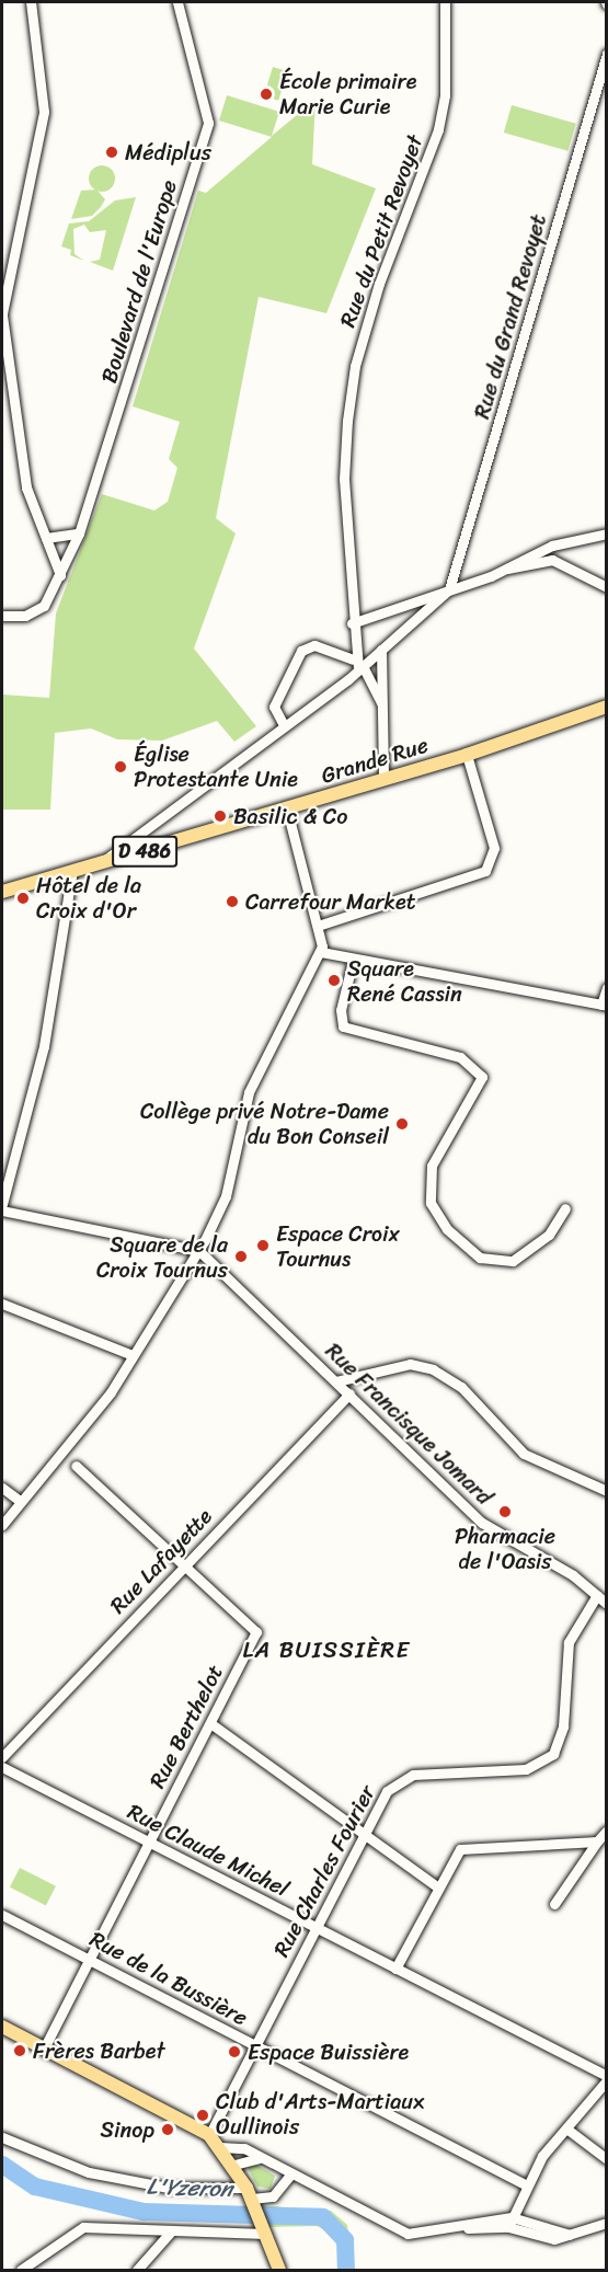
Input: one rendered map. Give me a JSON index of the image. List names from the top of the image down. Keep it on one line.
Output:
{"streets":{"main road":["Grande Rue","D 486"],"street":["Rue du Petit Revoyet","Boulevard de l'Europe","Rue du Grand Revoyet","Rue Francisque Jomard","Rue Lafayette","Rue Berthelot","Rue Claude Michel","Rue Charles Fourier","Rue de la Bussière"]},"crossings":[["Rue Francisque Jomard","Rue Lafayette"],["Rue Francisque Jomard","Rue Charles Fourier"],["Rue Lafayette","Rue Berthelot"],["Rue Berthelot","Rue Claude Michel"],["Rue Berthelot","Rue de la Bussière"],["Rue Claude Michel","Rue Charles Fourier"],["Rue Charles Fourier","Rue de la Bussière"]],"districts":["LA BUISSIÈRE"],"water":["L'Yzeron"],"places":["École primaire Marie Curie","Médiplus","Église Protestante Unie","Basilic & Co","Hôtel de la Croix d'Or","Carrefour Market","Square René Cassin","Collège privé Notre-Dame du Bon Conseil","Espace Croix Tournus","Square de la Croix Tournus","Pharmacie de l'Oasis","Frères Barbet","Espace Buissière","Club d'Arts-Martiaux Oullinois","Sinop"]}
